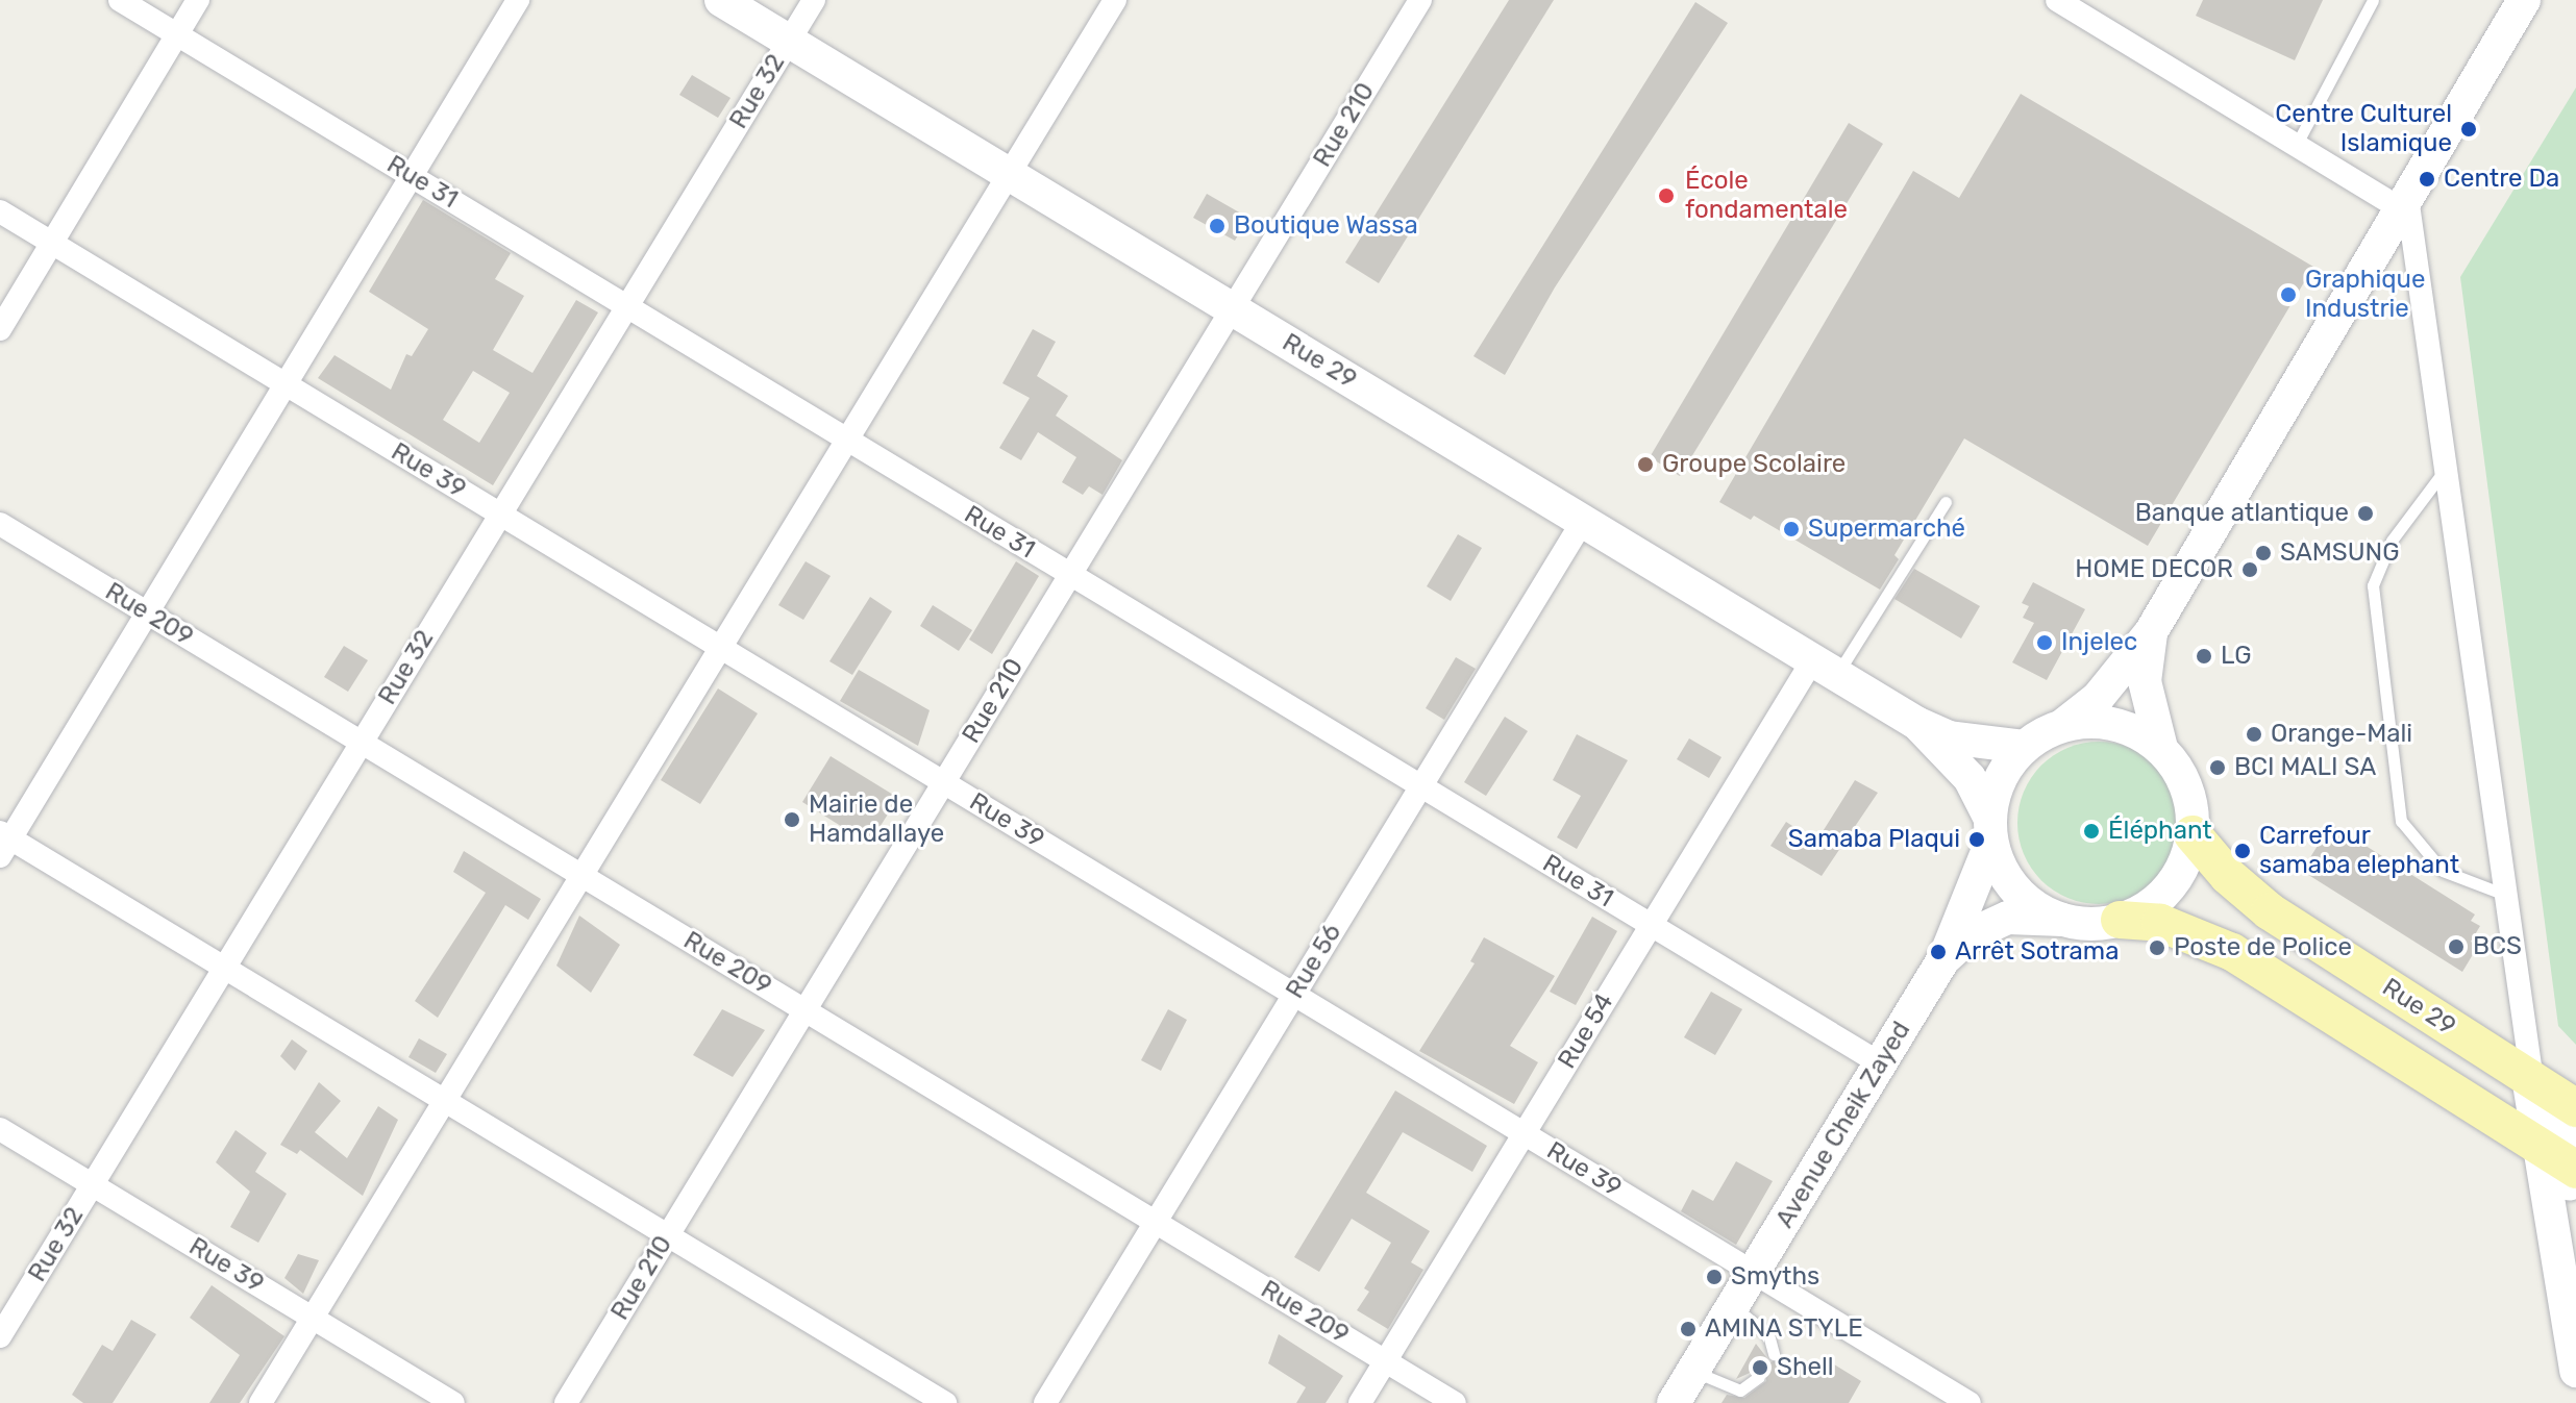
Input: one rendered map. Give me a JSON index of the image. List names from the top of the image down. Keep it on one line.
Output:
{"streets":{"main road":["Rue 29","Avenue Cheik Zayed"],"street":["Rue 32","Rue 210","Rue 31","Rue 39","Rue 209","Rue 56","Rue 54"]},"crossings":[["Rue 32","Rue 31"],["Rue 32","Rue 29"],["Rue 32","Rue 39"],["Rue 32","Rue 209"],["Rue 210","Rue 31"],["Rue 210","Rue 29"],["Rue 210","Rue 39"],["Rue 210","Rue 209"],["Rue 31","Rue 56"],["Rue 31","Rue 54"],["Rue 31","Avenue Cheik Zayed"],["Rue 29","Rue 56"],["Rue 29","Rue 54"],["Rue 29","Avenue Cheik Zayed"],["Rue 39","Rue 56"],["Rue 39","Rue 54"],["Rue 39","Avenue Cheik Zayed"],["Rue 209","Rue 56"],["Rue 209","Rue 54"]],"places":["Centre Culturel Islamique","Centre Da","École fondamentale","Boutique Wassa","Graphique Industrie","Groupe Scolaire","Banque atlantique","Supermarché","SAMSUNG","HOME DECOR","Injelec","LG","Orange-Mali","BCI MALI SA","Mairie de Hamdallaye","Éléphant","Samaba Plaqui","Carrefour samaba elephant","BCS","Poste de Police","Arrêt Sotrama","Smyths","AMINA STYLE","Shell"]}
